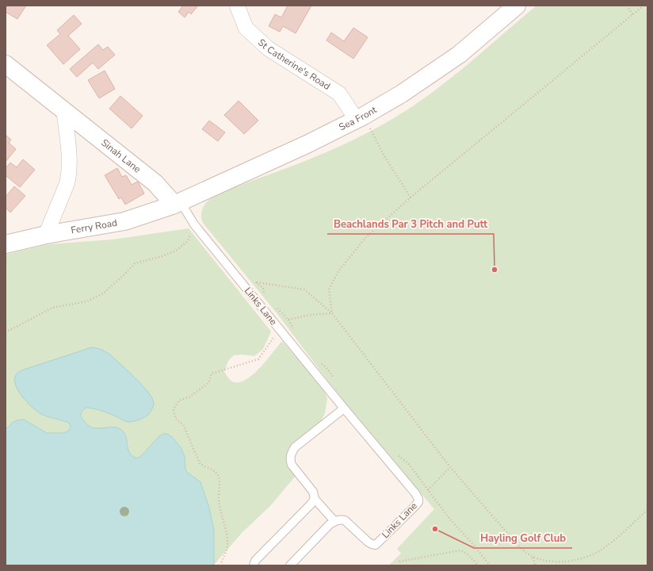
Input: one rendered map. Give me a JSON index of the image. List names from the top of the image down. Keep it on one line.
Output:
{"streets":{"street":["St Catherine's Road","Sea Front","Sinah Lane","Ferry Road"],"lane":["Links Lane"]},"crossings":[["St Catherine's Road","Sea Front"],["Sea Front","Sinah Lane"],["Sea Front","Ferry Road"],["Sea Front","Links Lane"],["Sinah Lane","Ferry Road"],["Sinah Lane","Links Lane"],["Ferry Road","Links Lane"]],"places":["Beachlands Par 3 Pitch and Putt","Hayling Golf Club"]}
